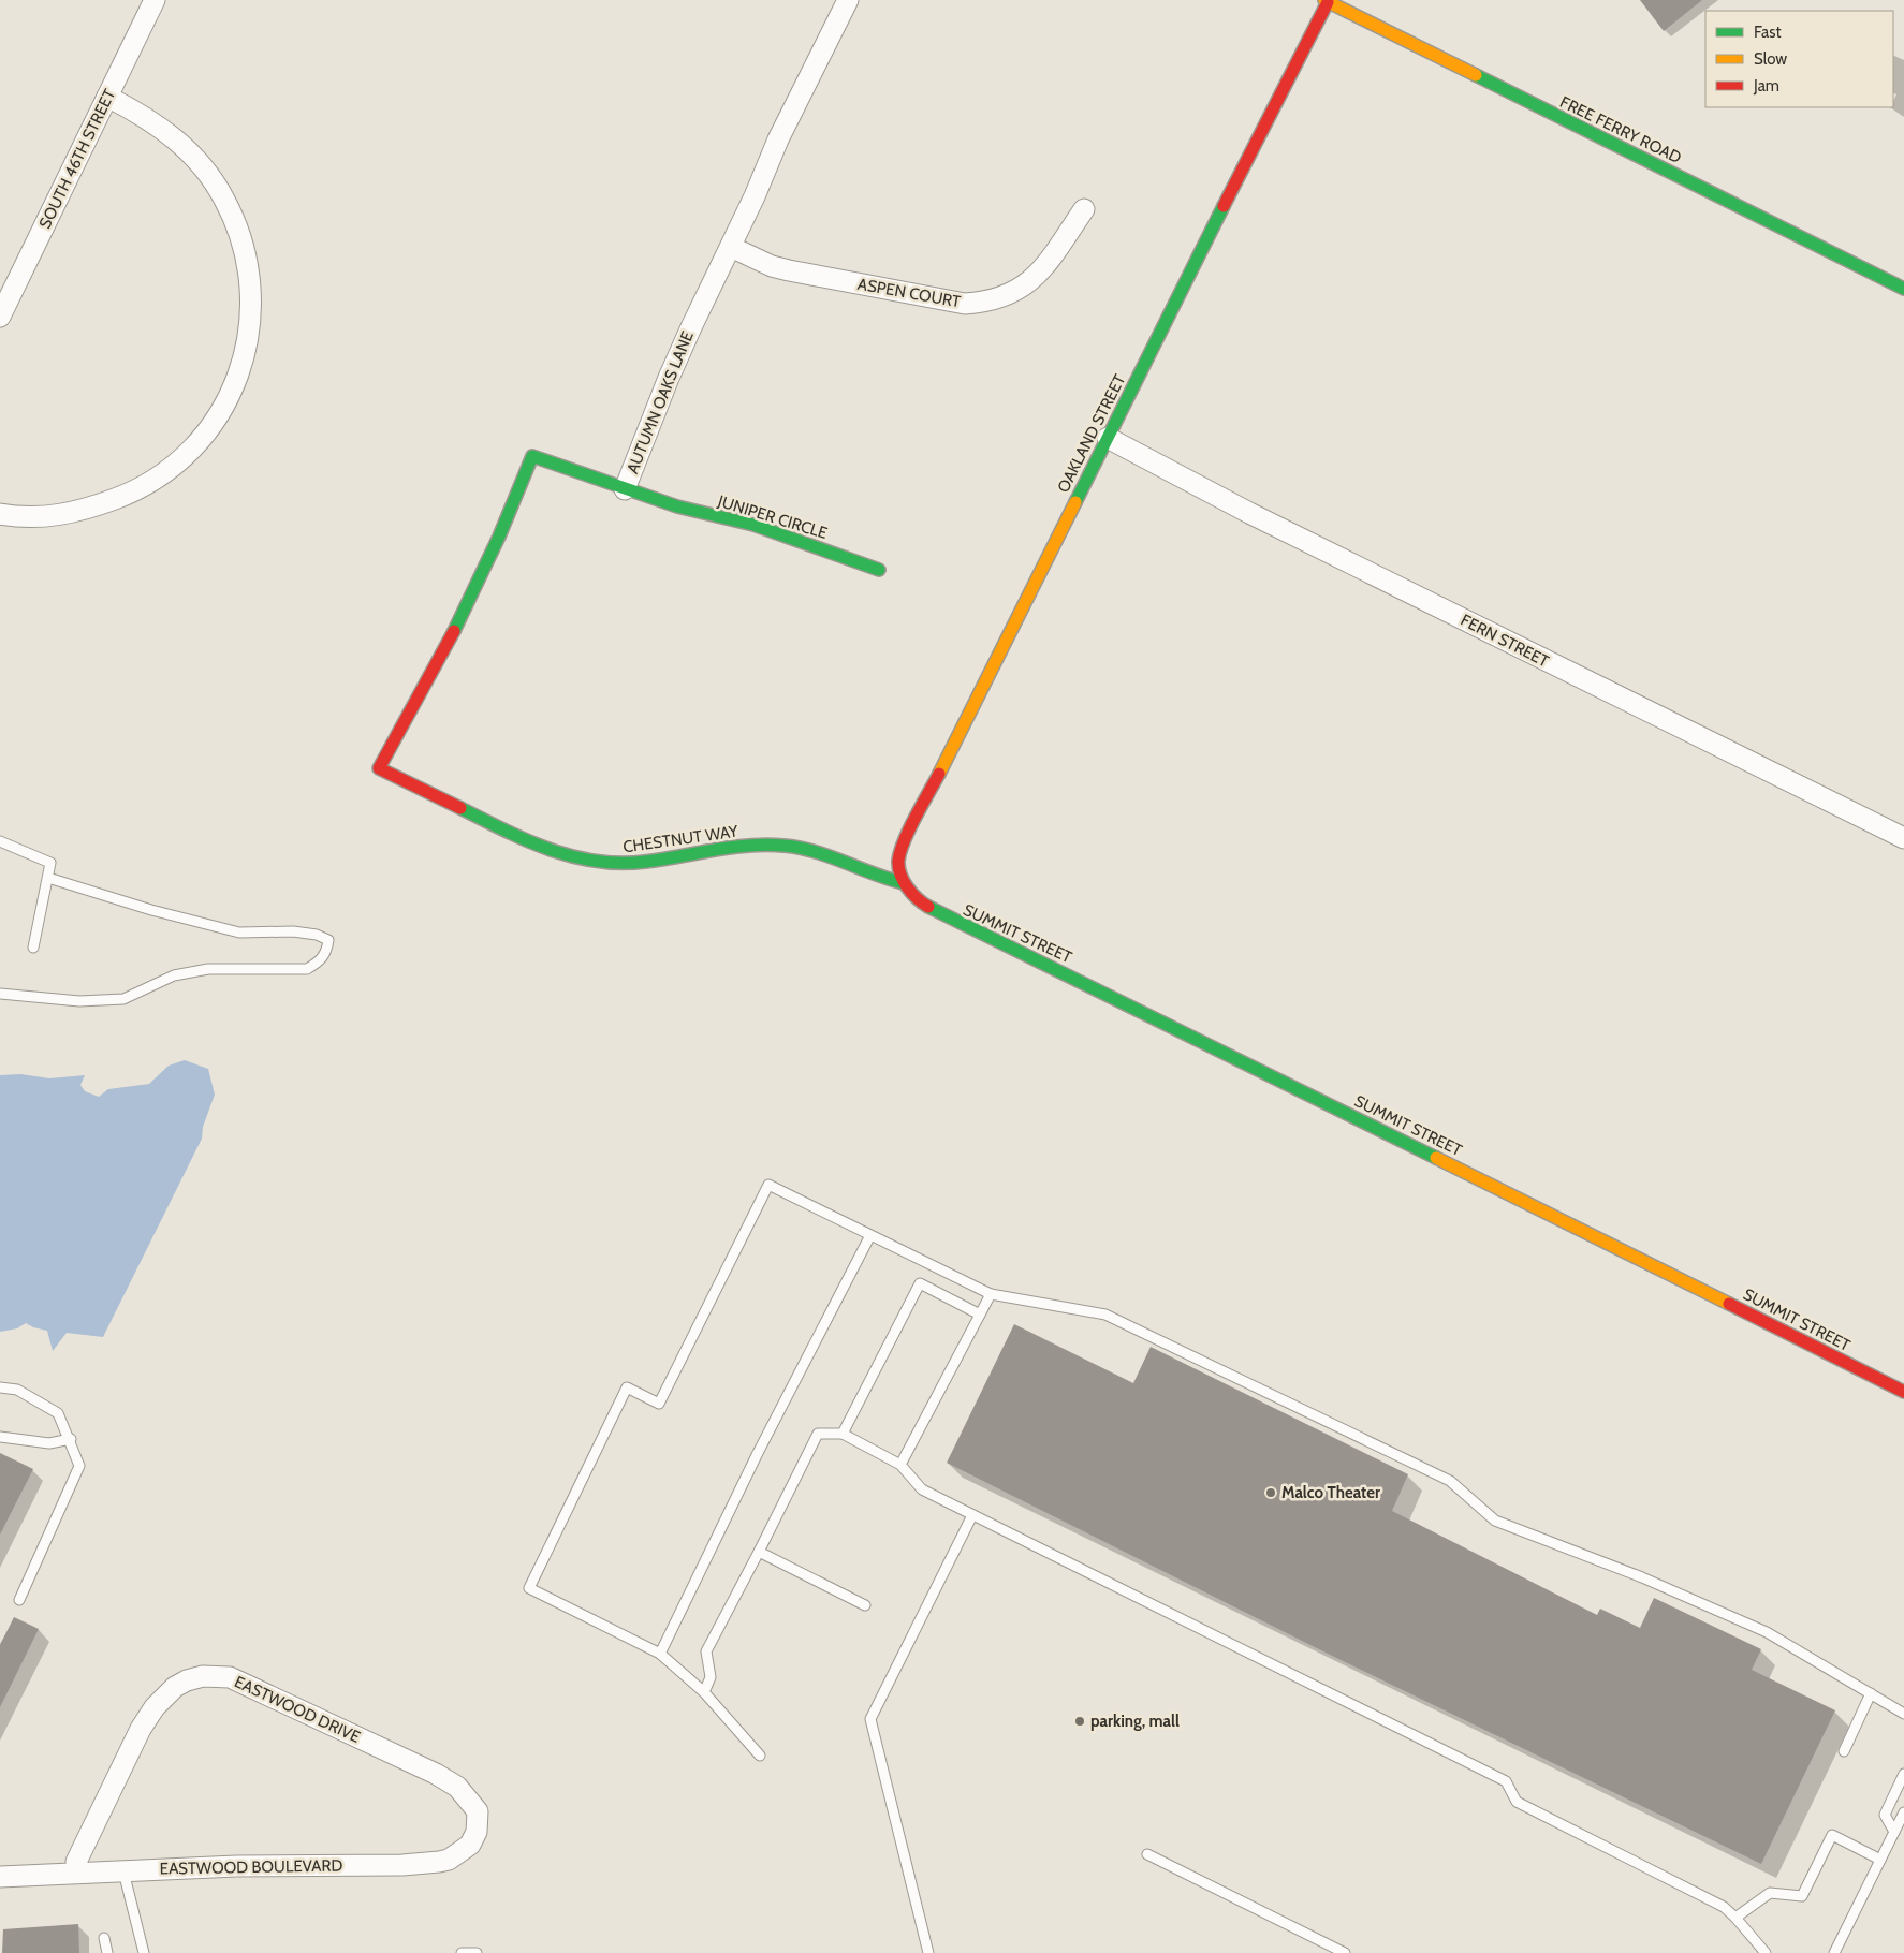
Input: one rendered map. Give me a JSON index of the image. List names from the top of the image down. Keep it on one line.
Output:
{"streets":{"street":["FREE FERRY ROAD","SOUTH 46TH STREET","ASPEN COURT","AUTUMN OAKS LANE","OAKLAND STREET","JUNIPER CIRCLE","FERN STREET","CHESTNUT WAY","SUMMIT STREET","EASTWOOD DRIVE","EASTWOOD BOULEVARD"]},"crossings":[["FREE FERRY ROAD","OAKLAND STREET"],["ASPEN COURT","AUTUMN OAKS LANE"],["AUTUMN OAKS LANE","JUNIPER CIRCLE"],["AUTUMN OAKS LANE","CHESTNUT WAY"],["OAKLAND STREET","FERN STREET"],["OAKLAND STREET","CHESTNUT WAY"],["OAKLAND STREET","SUMMIT STREET"],["CHESTNUT WAY","SUMMIT STREET"],["EASTWOOD DRIVE","EASTWOOD BOULEVARD"]],"places":["Malco Theater","parking, mall"],"legend":["Fast","Slow","Jam"]}
